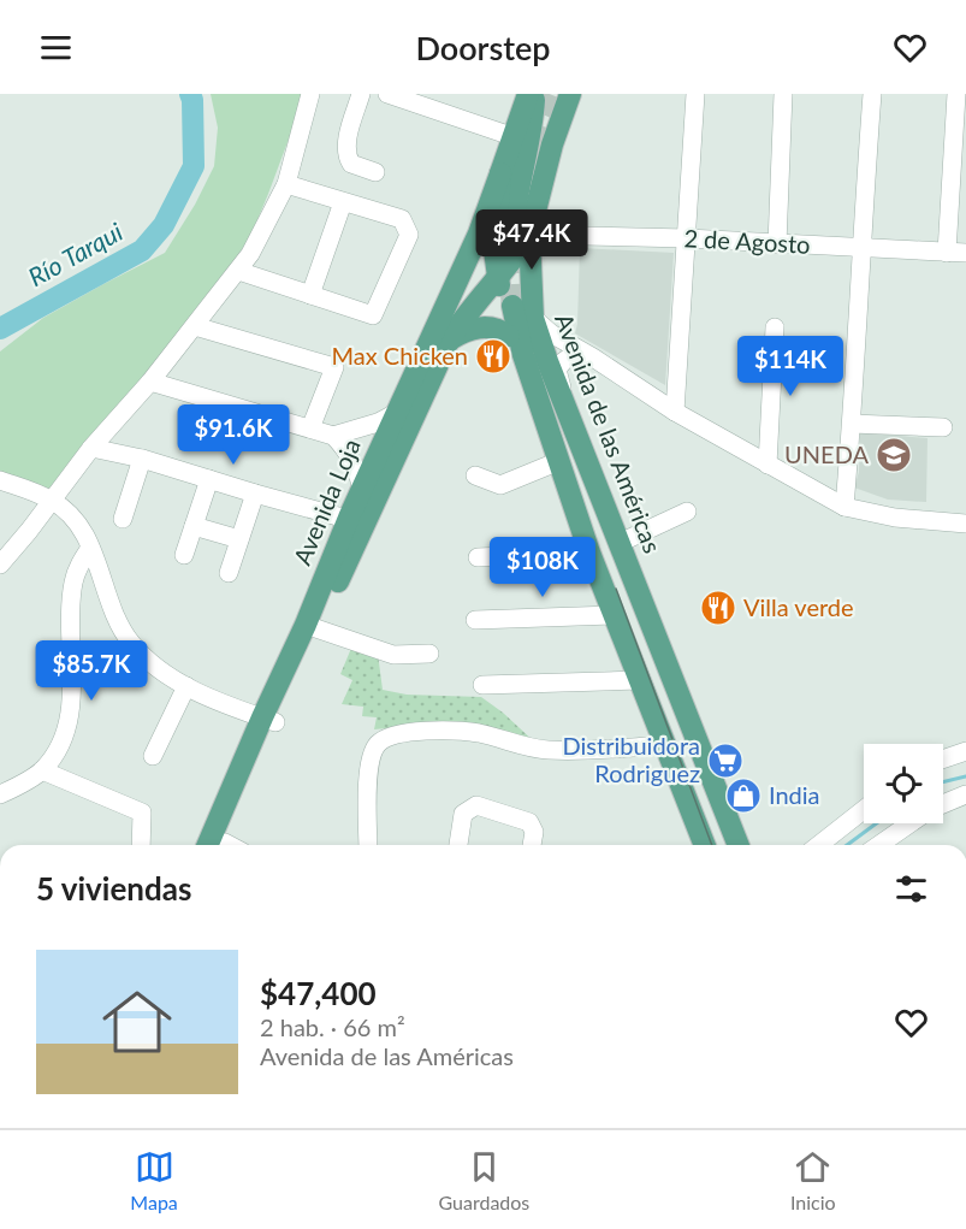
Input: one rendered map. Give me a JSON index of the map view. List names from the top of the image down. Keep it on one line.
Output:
{"streets":{"main road":["Avenida de las Américas","Avenida Loja"],"street":["2 de Agosto"]},"crossings":[["2 de Agosto","Avenida de las Américas"],["2 de Agosto","Avenida Loja"],["Avenida de las Américas","Avenida Loja"]],"water":["Río Tarqui"],"places":{"restaurant":["Max Chicken","Villa verde"],"school or university":["UNEDA"],"supermarket":["Distribuidora Rodriguez"],"shop":["India"]},"page":{"header":"Doorstep","price":["$47.4K","$114K","$91.6K","$108K","$85.7K"],"heading":"5 viviendas","list":[{"name":"$47,400","note":"2 hab. · 66 m² · Avenida de las Américas"}],"tabs":["Mapa","Guardados","Inicio"]}}
